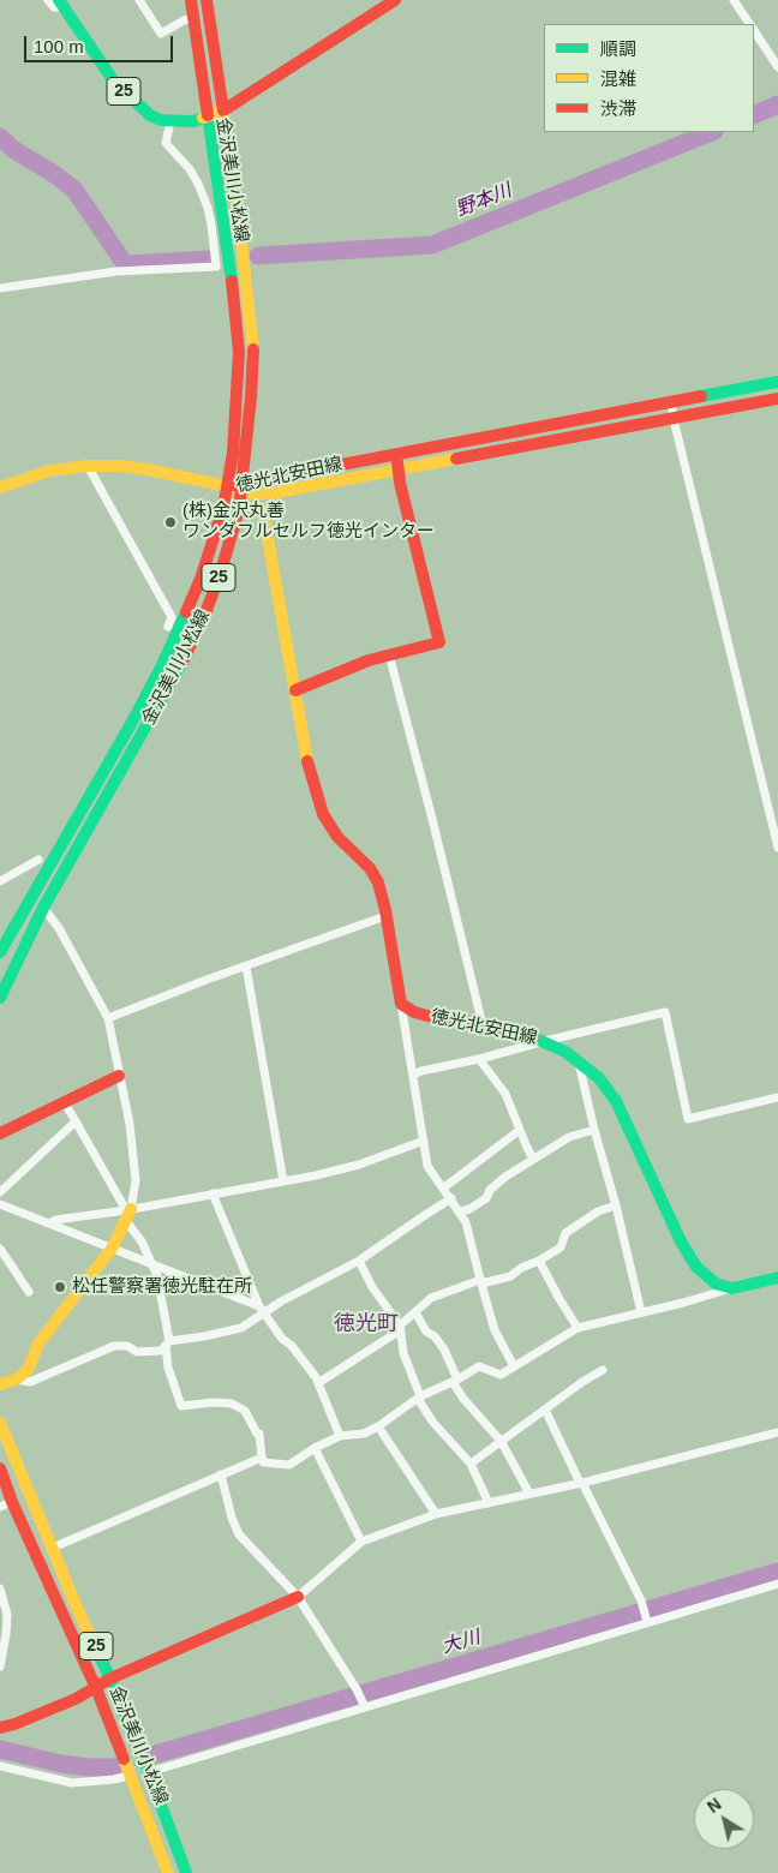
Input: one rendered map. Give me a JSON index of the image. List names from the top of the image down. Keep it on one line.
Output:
{"streets":{"main road":["25","金沢美川小松線","徳光北安田線"]},"crossings":[["25","金沢美川小松線"],["金沢美川小松線","徳光北安田線"]],"districts":["徳光町"],"water":["野本川","大川"],"places":["(株)金沢丸善 ワンダフルセルフ徳光インター","松任警察署徳光駐在所"],"legend":["順調","混雑","渋滞"],"scale_bar":"100 m","north":"top left"}
